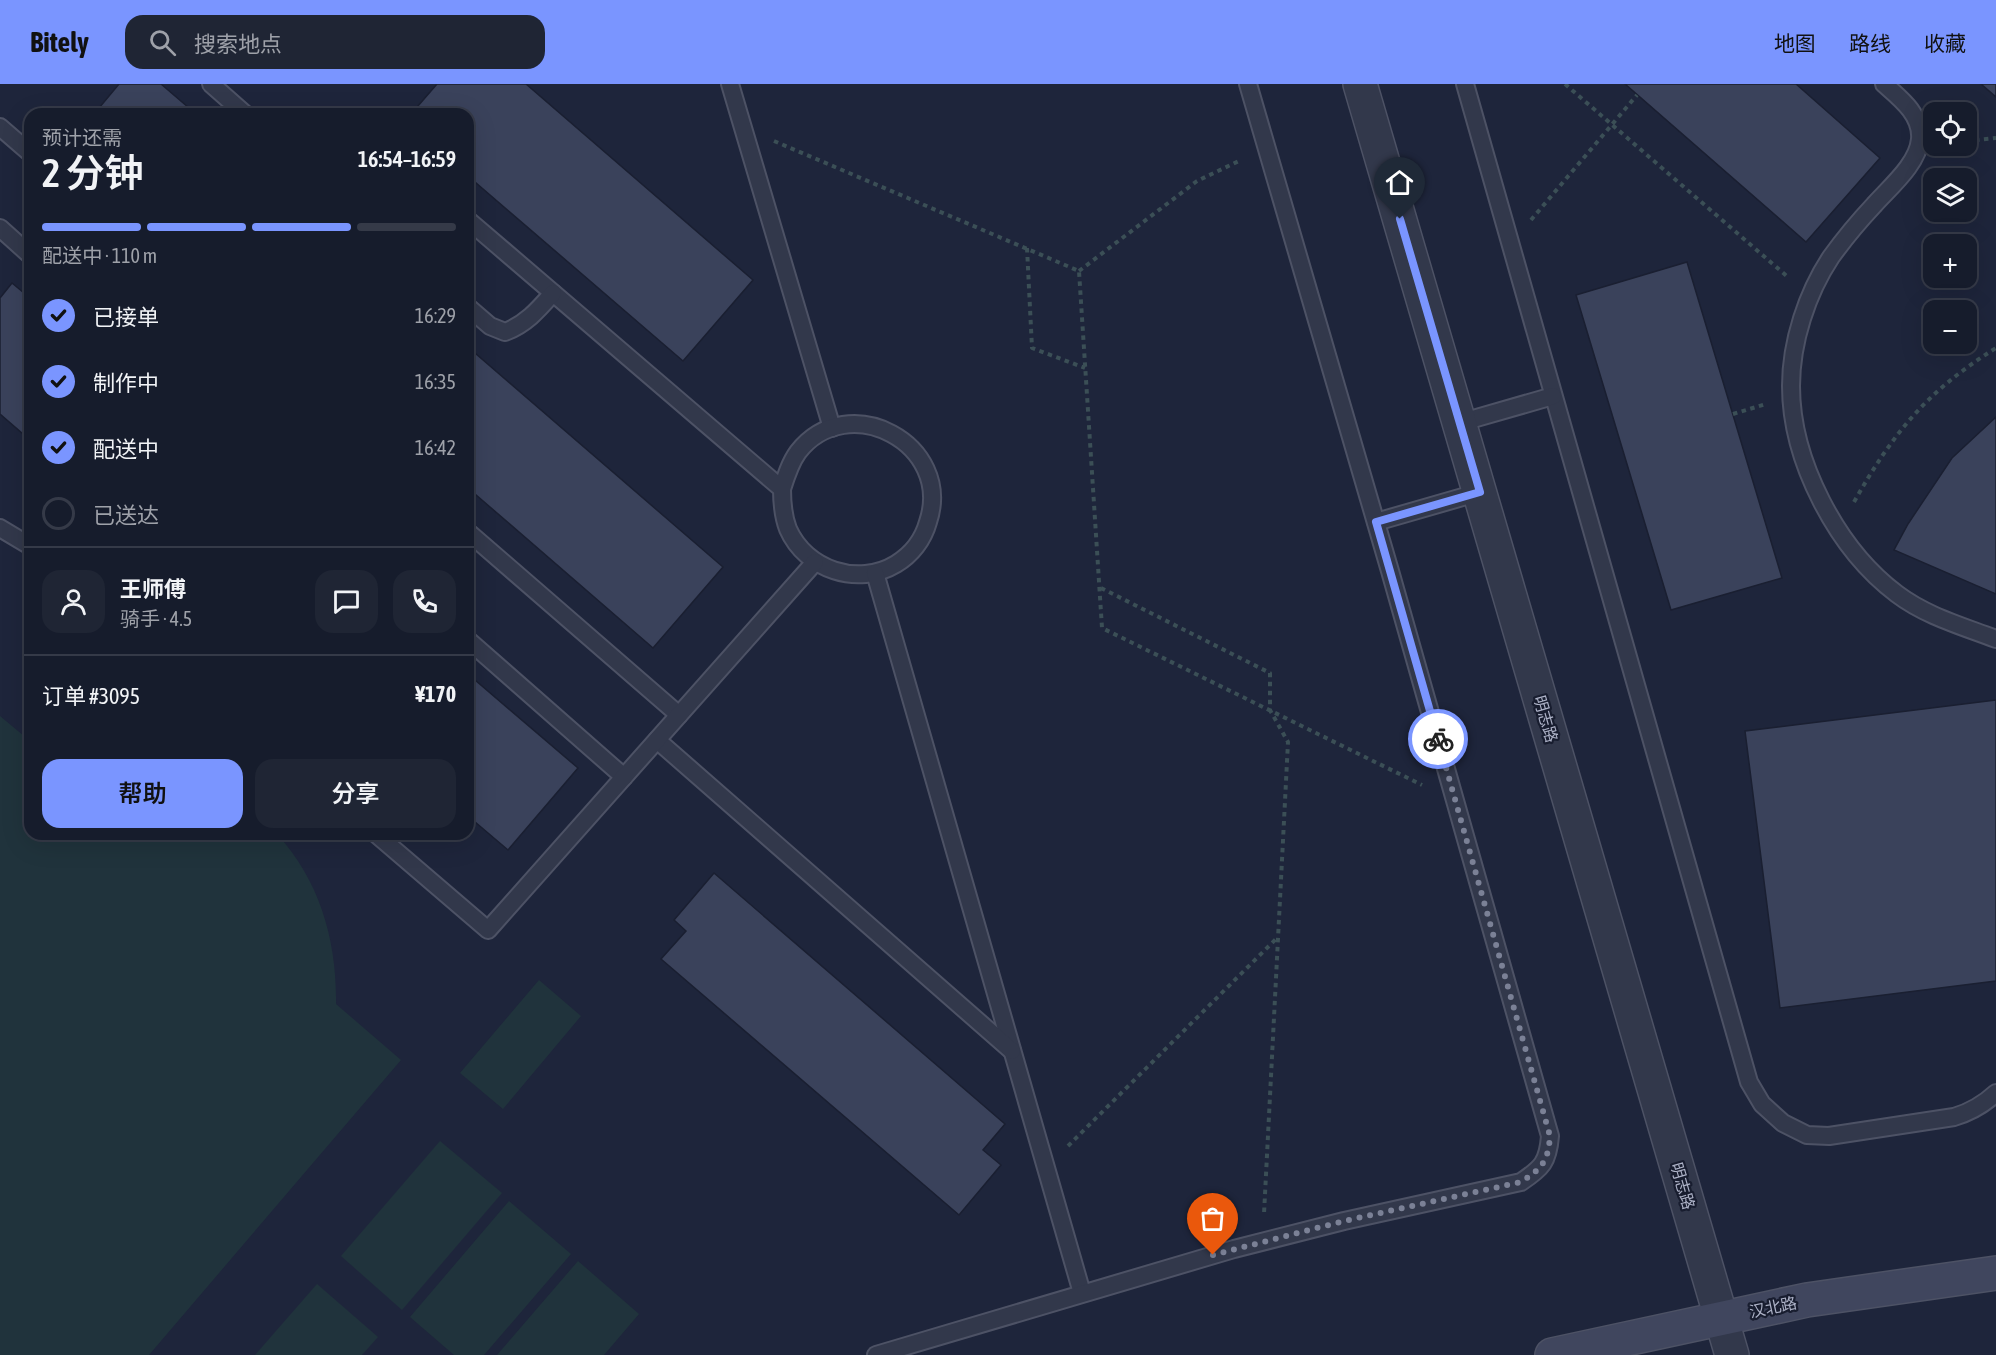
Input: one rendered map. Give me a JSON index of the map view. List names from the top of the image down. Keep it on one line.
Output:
{"streets":{"main road":["汉北路"],"street":["明志路"]},"crossings":[["明志路","汉北路"]],"page":{"header":"Bitely","search":"搜索地点","nav":["地图","路线","收藏"],"map_buttons":["+","−"],"heading":["2 分钟","预计还需","16:54–16:59"],"panel":["王师傅","骑手 · 4.5","订单 #3095","¥170"],"bar":"配送中 · 110 m","list":[["已接单","16:29"],["制作中","16:35"],["配送中","16:42"],"已送达"],"buttons":["帮助","分享"]}}
